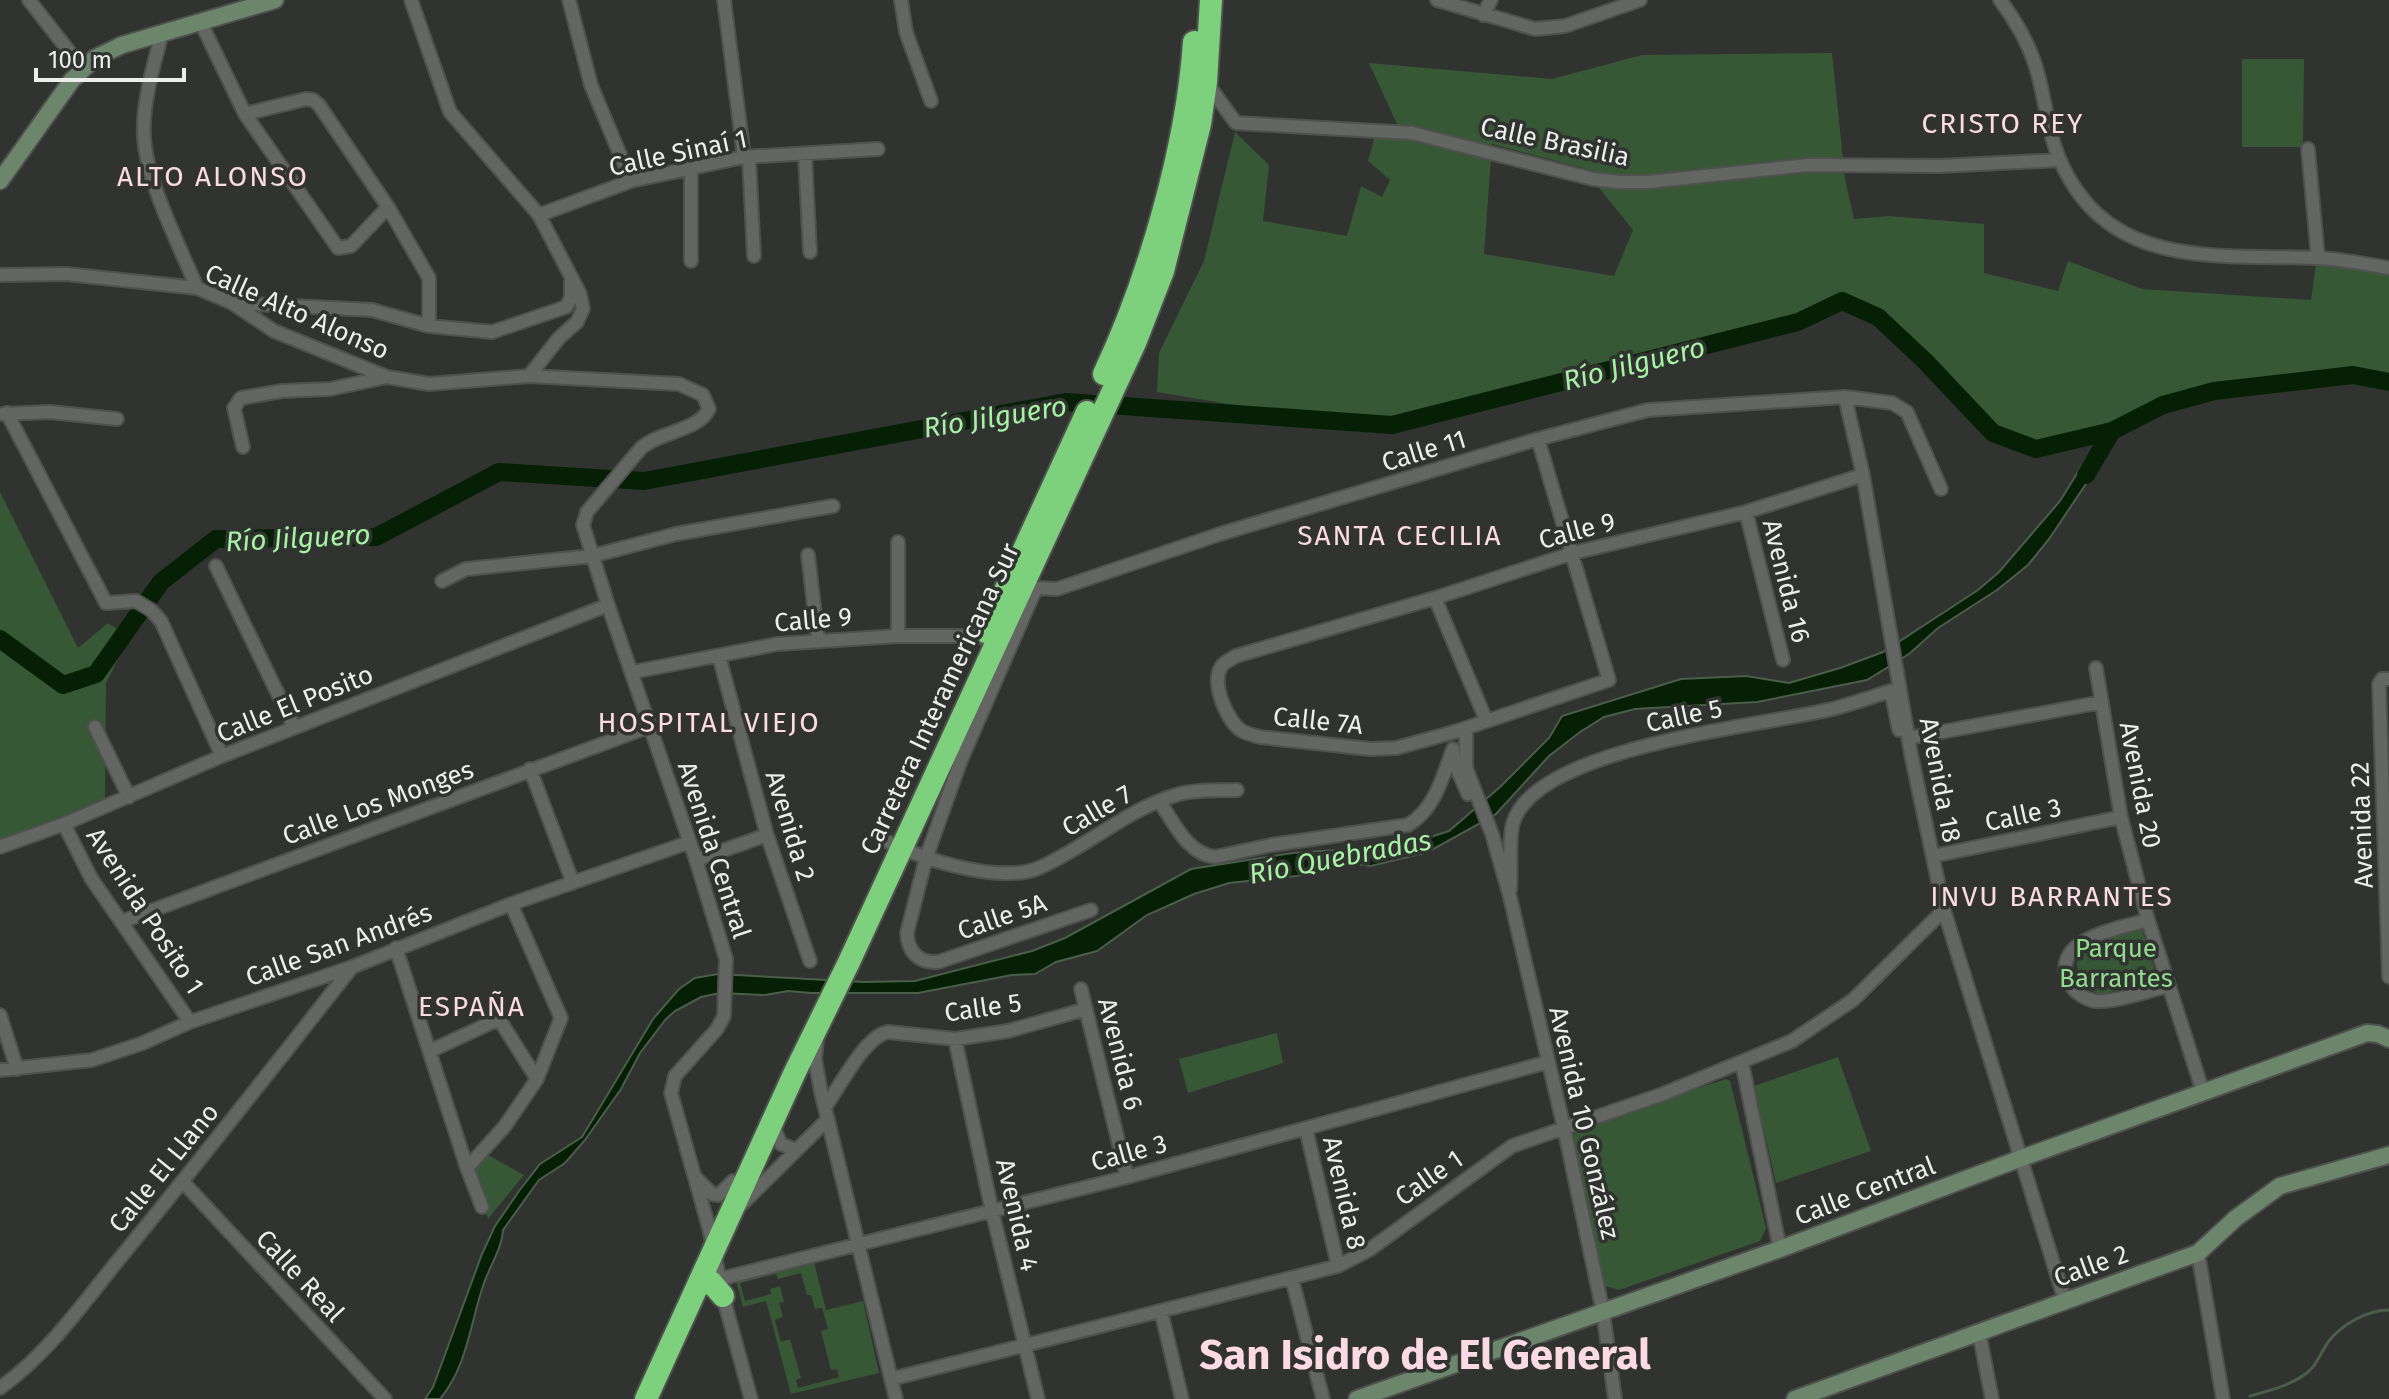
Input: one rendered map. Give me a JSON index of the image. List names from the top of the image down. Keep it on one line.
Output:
{"streets":{"highway":["Carretera Interamericana Sur"],"main road":["Calle Central","Calle 2"],"street":["Calle Brasilia","Calle Sinaí 1","Calle Alto Alonso","Calle 11","Calle 9","Avenida 16","Calle El Posito","Calle 5","Calle 7A","Avenida 18","Avenida 20","Calle Los Monges","Calle 7","Calle 3","Avenida 22","Avenida 2","Avenida Central","Avenida Posito 1","Calle 5A","Calle San Andrés","Avenida 6","Avenida 10 González","Calle El Llano","Calle 1","Avenida 8","Avenida 4","Calle Real"]},"crossings":[["Calle Brasilia","Carretera Interamericana Sur"],["Calle Alto Alonso","Avenida Central"],["Calle 11","Carretera Interamericana Sur"],["Calle 11","Avenida 18"],["Calle 9","Avenida 16"],["Calle 9","Carretera Interamericana Sur"],["Calle 9","Calle 7A"],["Calle 9","Avenida 18"],["Calle 9","Avenida 2"],["Calle 9","Avenida Central"],["Carretera Interamericana Sur","Calle 5"],["Carretera Interamericana Sur","Calle 7"],["Carretera Interamericana Sur","Calle 3"],["Carretera Interamericana Sur","Avenida Central"],["Calle El Posito","Avenida Central"],["Calle El Posito","Avenida Posito 1"],["Calle 5","Avenida 18"],["Calle 5","Avenida 6"],["Calle 5","Avenida 10 González"],["Calle 5","Avenida 4"],["Calle 7A","Avenida 10 González"],["Avenida 18","Calle 3"],["Avenida 18","Calle 1"],["Avenida 18","Calle Central"],["Avenida 18","Calle 2"],["Avenida 20","Calle 3"],["Avenida 20","Calle Central"],["Calle Los Monges","Avenida Central"],["Calle Los Monges","Avenida Posito 1"],["Calle 7","Calle 5A"],["Calle 7","Avenida 10 González"],["Calle 3","Avenida 6"],["Calle 3","Avenida 10 González"],["Calle 3","Avenida 8"],["Calle 3","Avenida 4"],["Avenida Central","Calle San Andrés"],["Avenida Posito 1","Calle San Andrés"],["Calle San Andrés","Calle El Llano"],["Avenida 10 González","Calle 1"],["Avenida 10 González","Calle Central"],["Calle El Llano","Calle Real"],["Calle 1","Avenida 8"],["Calle 1","Avenida 4"]],"districts":["CRISTO REY","ALTO ALONSO","SANTA CECILIA","HOSPITAL VIEJO","INVU BARRANTES","ESPAÑA","San Isidro de El General"],"water":["Río Jilguero","Río Quebradas"],"parks":["Parque Barrantes"],"scale_bar":"100 m"}
